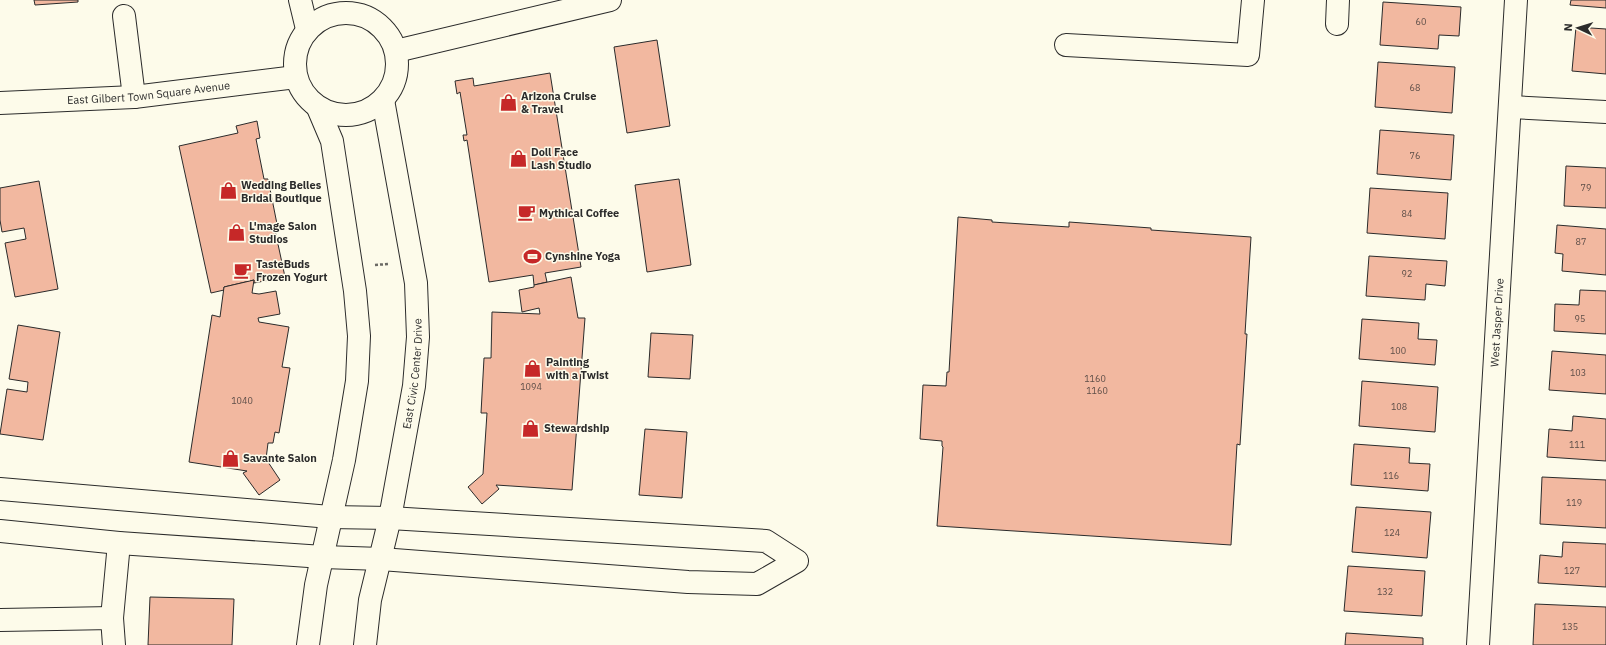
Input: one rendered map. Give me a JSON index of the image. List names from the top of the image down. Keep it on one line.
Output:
{"streets":{"street":["East Gilbert Town Square Avenue","West Jasper Drive","East Civic Center Drive"]},"crossings":[["East Gilbert Town Square Avenue","East Civic Center Drive"]],"places":{"shop":["Arizona Cruise & Travel","Doll Face Lash Studio","Wedding Belles Bridal Boutique","L'mage Salon Studios","Painting with a Twist","Stewardship","Savante Salon"],"cafe":["Mythical Coffee","TasteBuds Frozen Yogurt"],"sports":["Cynshine Yoga"]},"house_numbers":["60","68","76","79","84","87","92","95","100","103","1160","1094","1160","1040","108","111","116","119","124","127","132","135"],"north":"left"}
